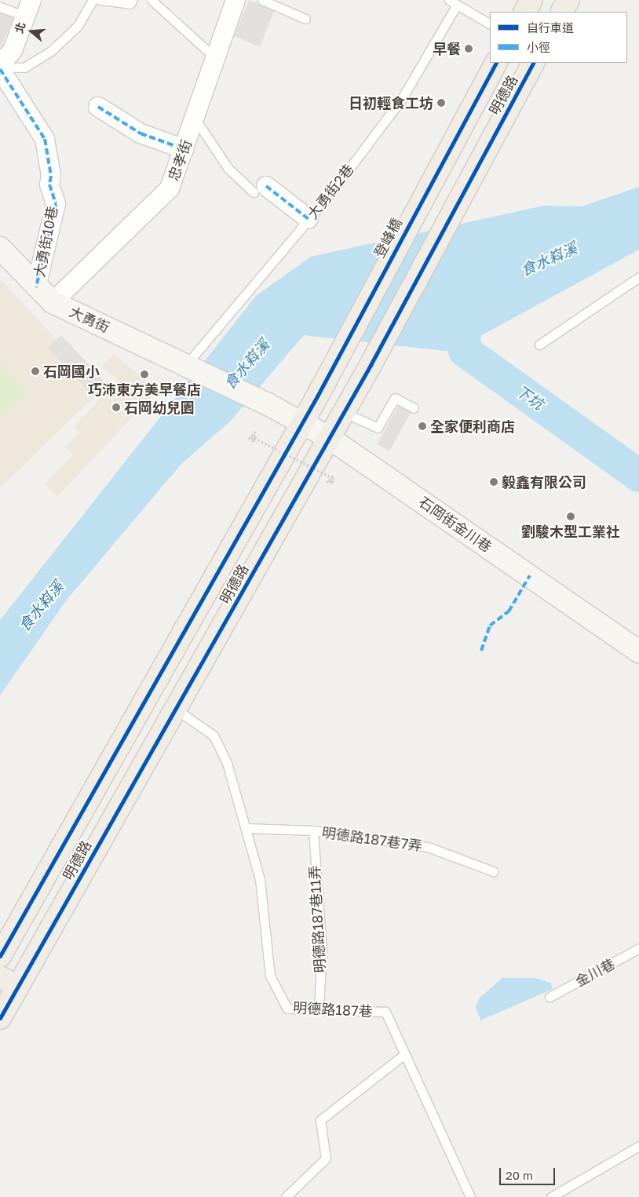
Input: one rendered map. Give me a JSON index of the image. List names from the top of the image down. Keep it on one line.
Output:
{"streets":{"main road":["明德路","登峰橋"],"street":["忠孝街","大勇街10巷","大勇街","石岡街金川巷"],"lane":["大勇街2巷","明德路187巷7弄","明德路187巷11弄","金川巷","明德路187巷"]},"crossings":[["明德路","登峰橋"],["明德路","石岡街金川巷"],["明德路","明德路187巷"],["忠孝街","大勇街"],["大勇街2巷","大勇街"],["大勇街10巷","大勇街"],["大勇街","石岡街金川巷"],["明德路187巷7弄","明德路187巷11弄"],["明德路187巷7弄","明德路187巷"],["明德路187巷11弄","明德路187巷"]],"water":["食水嵙溪","下坑"],"places":["早餐","日初輕食工坊","石岡國小","巧沛東方美早餐店","石岡幼兒園","全家便利商店","毅鑫有限公司","劉駿木型工業社"],"legend":["自行車道","小徑"],"scale_bar":"20 m","north":"left"}
